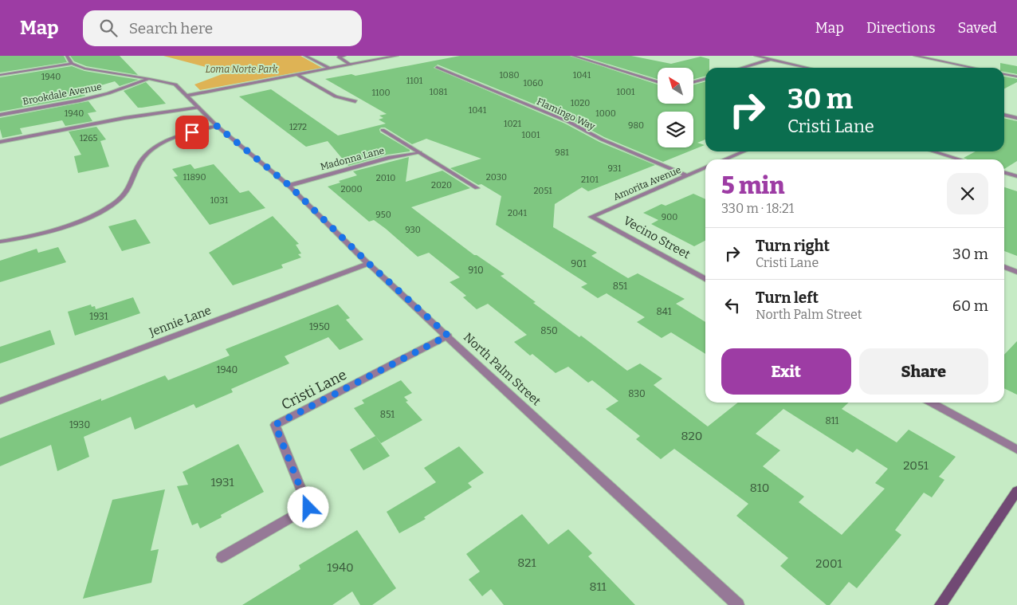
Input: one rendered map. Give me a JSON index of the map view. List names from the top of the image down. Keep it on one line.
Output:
{"streets":{"street":["Brookdale Avenue","Flamingo Way","Madonna Lane","Amorita Avenue","Vecino Street","Jennie Lane","North Palm Street","Cristi Lane"]},"crossings":[["Brookdale Avenue","North Palm Street"],["Flamingo Way","Amorita Avenue"],["Madonna Lane","North Palm Street"],["Amorita Avenue","Vecino Street"],["Jennie Lane","North Palm Street"],["North Palm Street","Cristi Lane"]],"parks":["Loma Norte Park"],"house_numbers":["1080","1041","1940","1101","1060","1081","1001","1100","1020","1041","1940","1000","1021","980","1272","1001","1265","981","931","11890","2030","2010","2101","2020","2000","2051","1031","2041","950","900","930","901","910","851","841","1931","1950","850","1940","830","851","811","1930","820","2051","1931","810","821","2001","1940","811"],"north":"top left","page":{"header":"Map","search":"Search here","nav":["Map","Directions","Saved"],"turn":["30 m","Cristi Lane"],"heading":["5 min","330 m · 18:21"],"list":[{"name":"Turn right","note":"Cristi Lane","value":"30 m"},{"name":"Turn left","note":"North Palm Street","value":"60 m"}],"buttons":["Exit","Share"]}}
